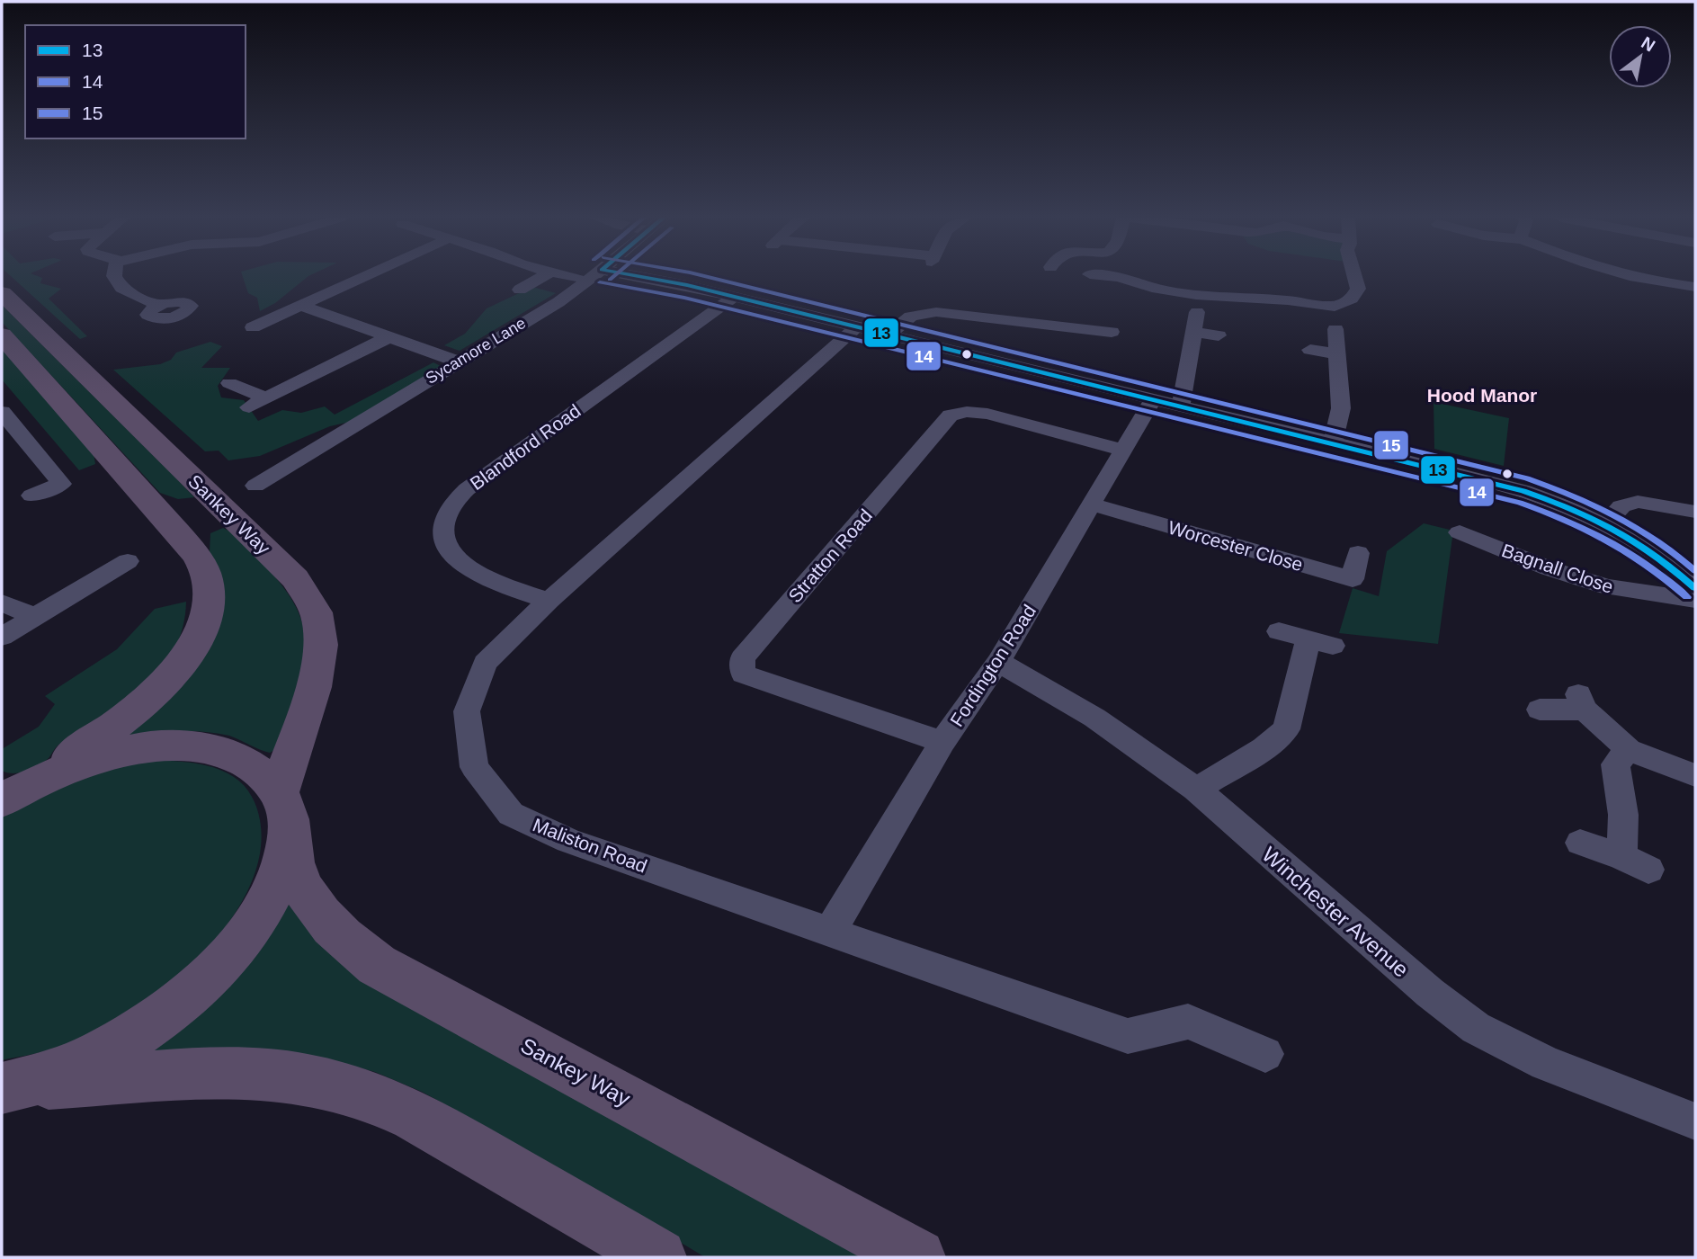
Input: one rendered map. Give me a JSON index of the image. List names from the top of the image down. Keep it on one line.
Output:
{"streets":{"highway":["Sankey Way"],"street":["Sycamore Lane","Blandford Road","Worcester Close","Stratton Road","Bagnall Close","Fordington Road","Maliston Road","Winchester Avenue"]},"crossings":[["Blandford Road","Maliston Road"],["Worcester Close","Fordington Road"],["Stratton Road","Fordington Road"],["Fordington Road","Maliston Road"],["Fordington Road","Winchester Avenue"]],"districts":["Hood Manor"],"lines":["transit line 13","transit line 14","transit line 15"],"legend":["13","14","15"],"north":"top right"}
